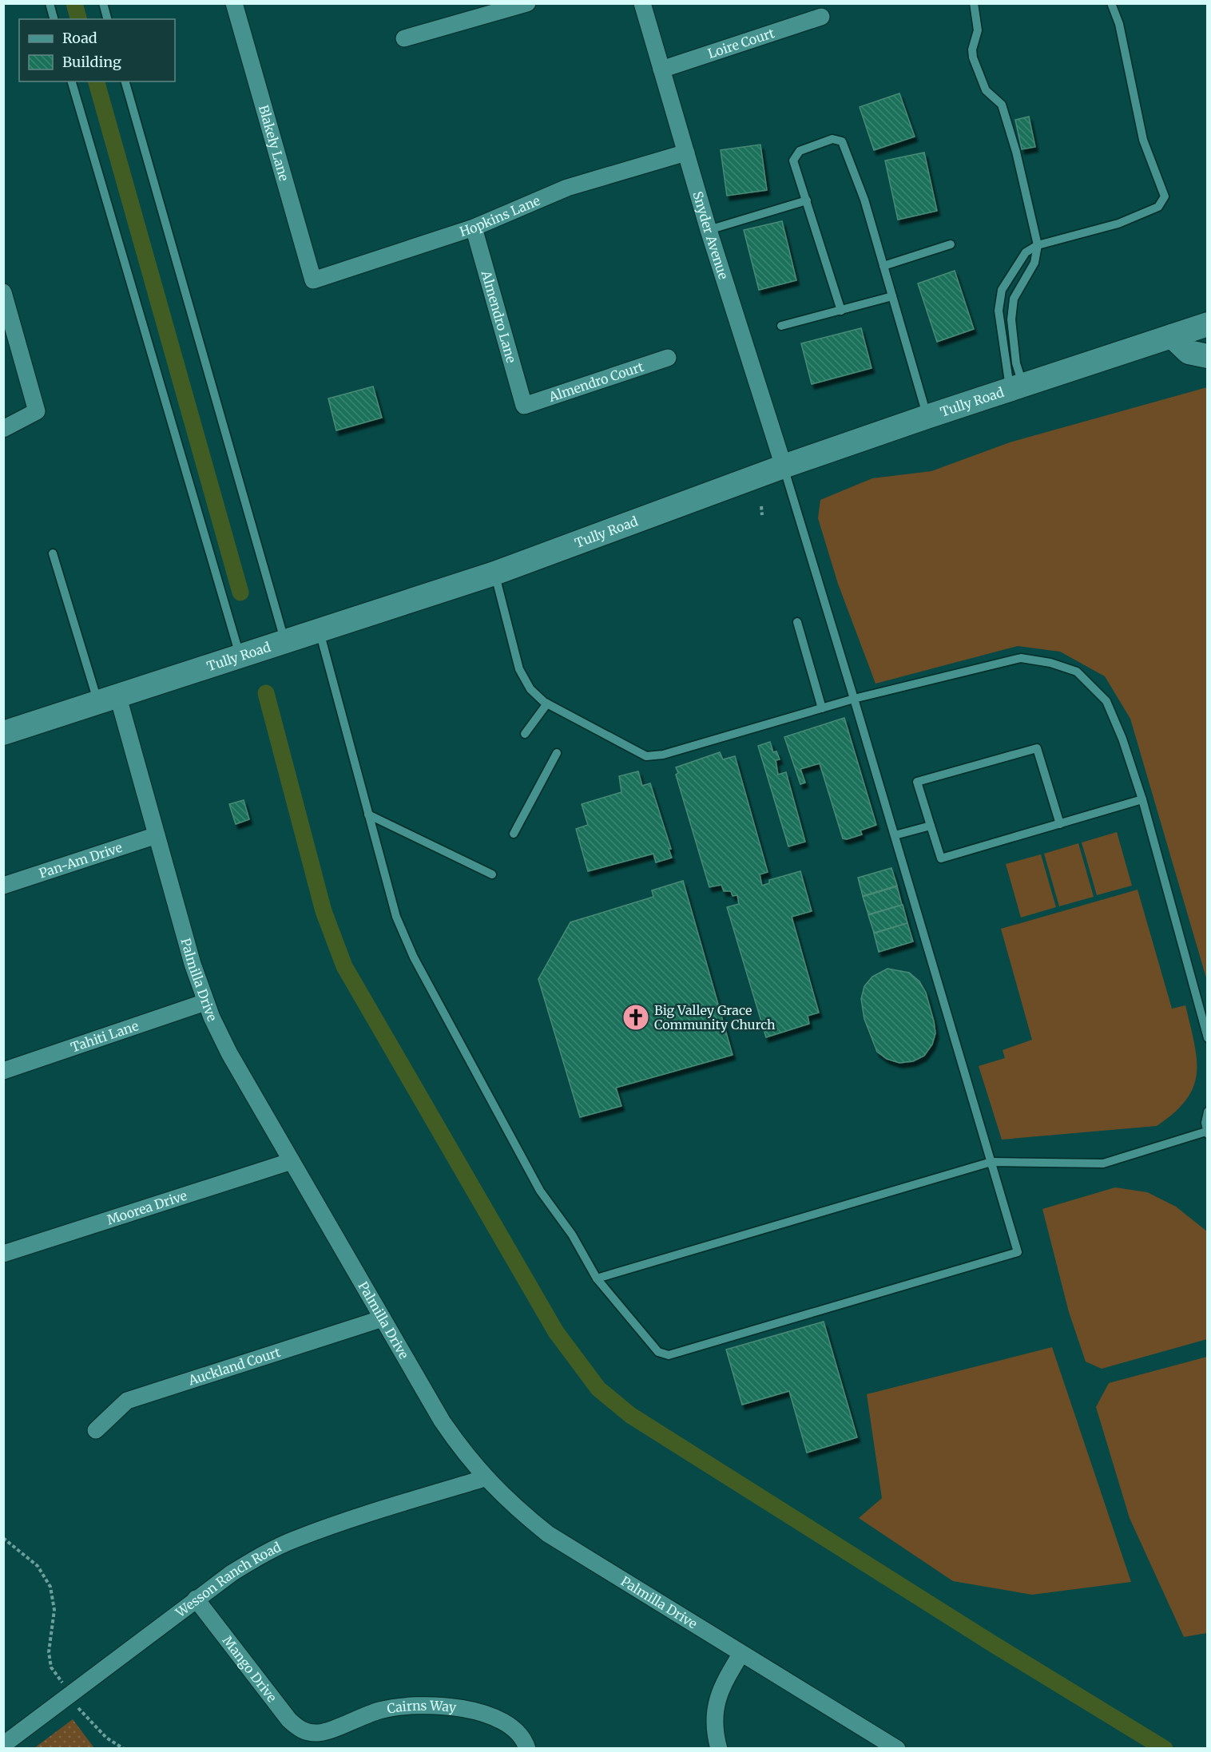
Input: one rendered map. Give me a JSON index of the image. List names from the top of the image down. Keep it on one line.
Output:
{"streets":{"main road":["Tully Road"],"street":["Loire Court","Blakely Lane","Hopkins Lane","Snyder Avenue","Almendro Lane","Almendro Court","Pan-Am Drive","Palmilla Drive","Tahiti Lane","Moorea Drive","Auckland Court","Wesson Ranch Road","Mango Drive","Cairns Way"]},"crossings":[["Loire Court","Snyder Avenue"],["Blakely Lane","Hopkins Lane"],["Hopkins Lane","Snyder Avenue"],["Hopkins Lane","Almendro Lane"],["Snyder Avenue","Tully Road"],["Almendro Lane","Almendro Court"],["Tully Road","Palmilla Drive"],["Pan-Am Drive","Palmilla Drive"],["Palmilla Drive","Tahiti Lane"],["Palmilla Drive","Moorea Drive"],["Palmilla Drive","Auckland Court"],["Palmilla Drive","Wesson Ranch Road"],["Wesson Ranch Road","Mango Drive"],["Mango Drive","Cairns Way"]],"places":{"church":["Big Valley Grace Community Church"]},"legend":["Road","Building"]}
